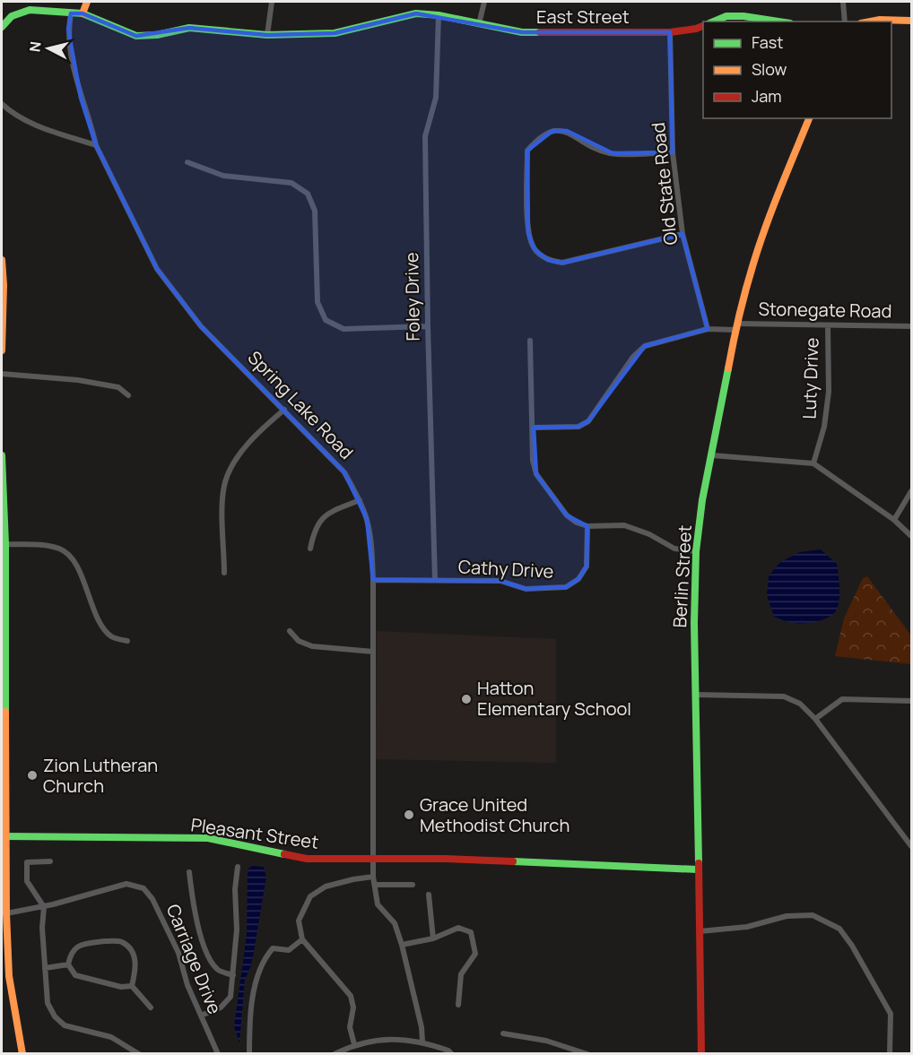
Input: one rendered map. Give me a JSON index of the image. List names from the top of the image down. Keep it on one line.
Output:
{"streets":{"street":["East Street","Old State Road","Foley Drive","Stonegate Road","Luty Drive","Spring Lake Road","Cathy Drive","Berlin Street","Pleasant Street","Carriage Drive"]},"crossings":[["East Street","Old State Road"],["East Street","Foley Drive"],["Old State Road","Stonegate Road"],["Foley Drive","Cathy Drive"],["Stonegate Road","Luty Drive"],["Stonegate Road","Berlin Street"],["Spring Lake Road","Cathy Drive"],["Spring Lake Road","Pleasant Street"],["Berlin Street","Pleasant Street"]],"places":["Hatton Elementary School","Zion Lutheran Church","Grace United Methodist Church"],"legend":["Fast","Slow","Jam"],"north":"left"}
